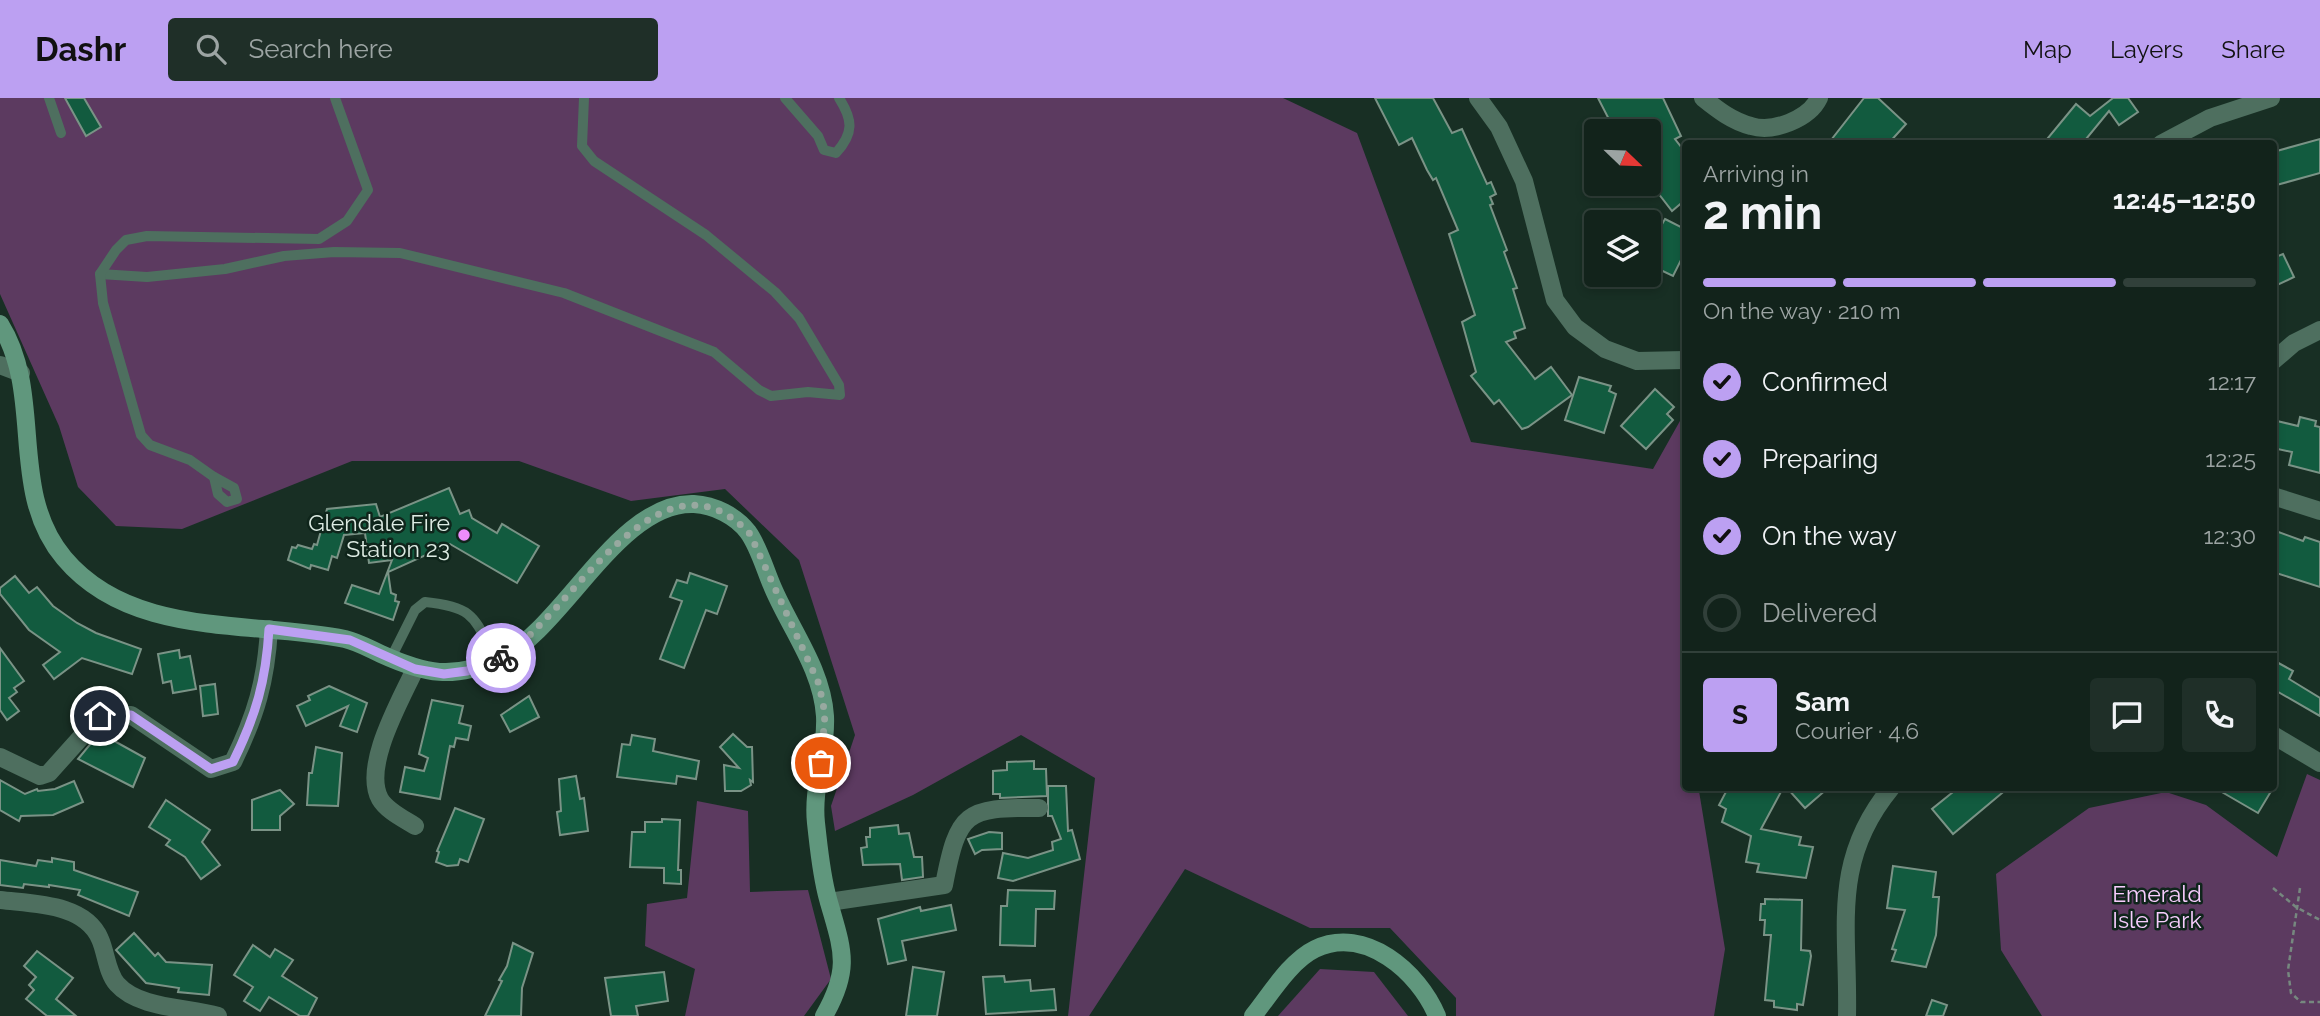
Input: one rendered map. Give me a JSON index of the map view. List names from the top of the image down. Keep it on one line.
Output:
{"parks":["Emerald Isle Park"],"places":["Glendale Fire Station 23"],"north":"bottom right","page":{"header":"Dashr","search":"Search here","nav":["Map","Layers","Share"],"heading":["2 min","Arriving in","12:45–12:50"],"panel":["Sam","Courier · 4.6"],"bar":"On the way · 210 m","list":[["Confirmed","12:17"],["Preparing","12:25"],["On the way","12:30"],"Delivered"],"round":"S"}}
